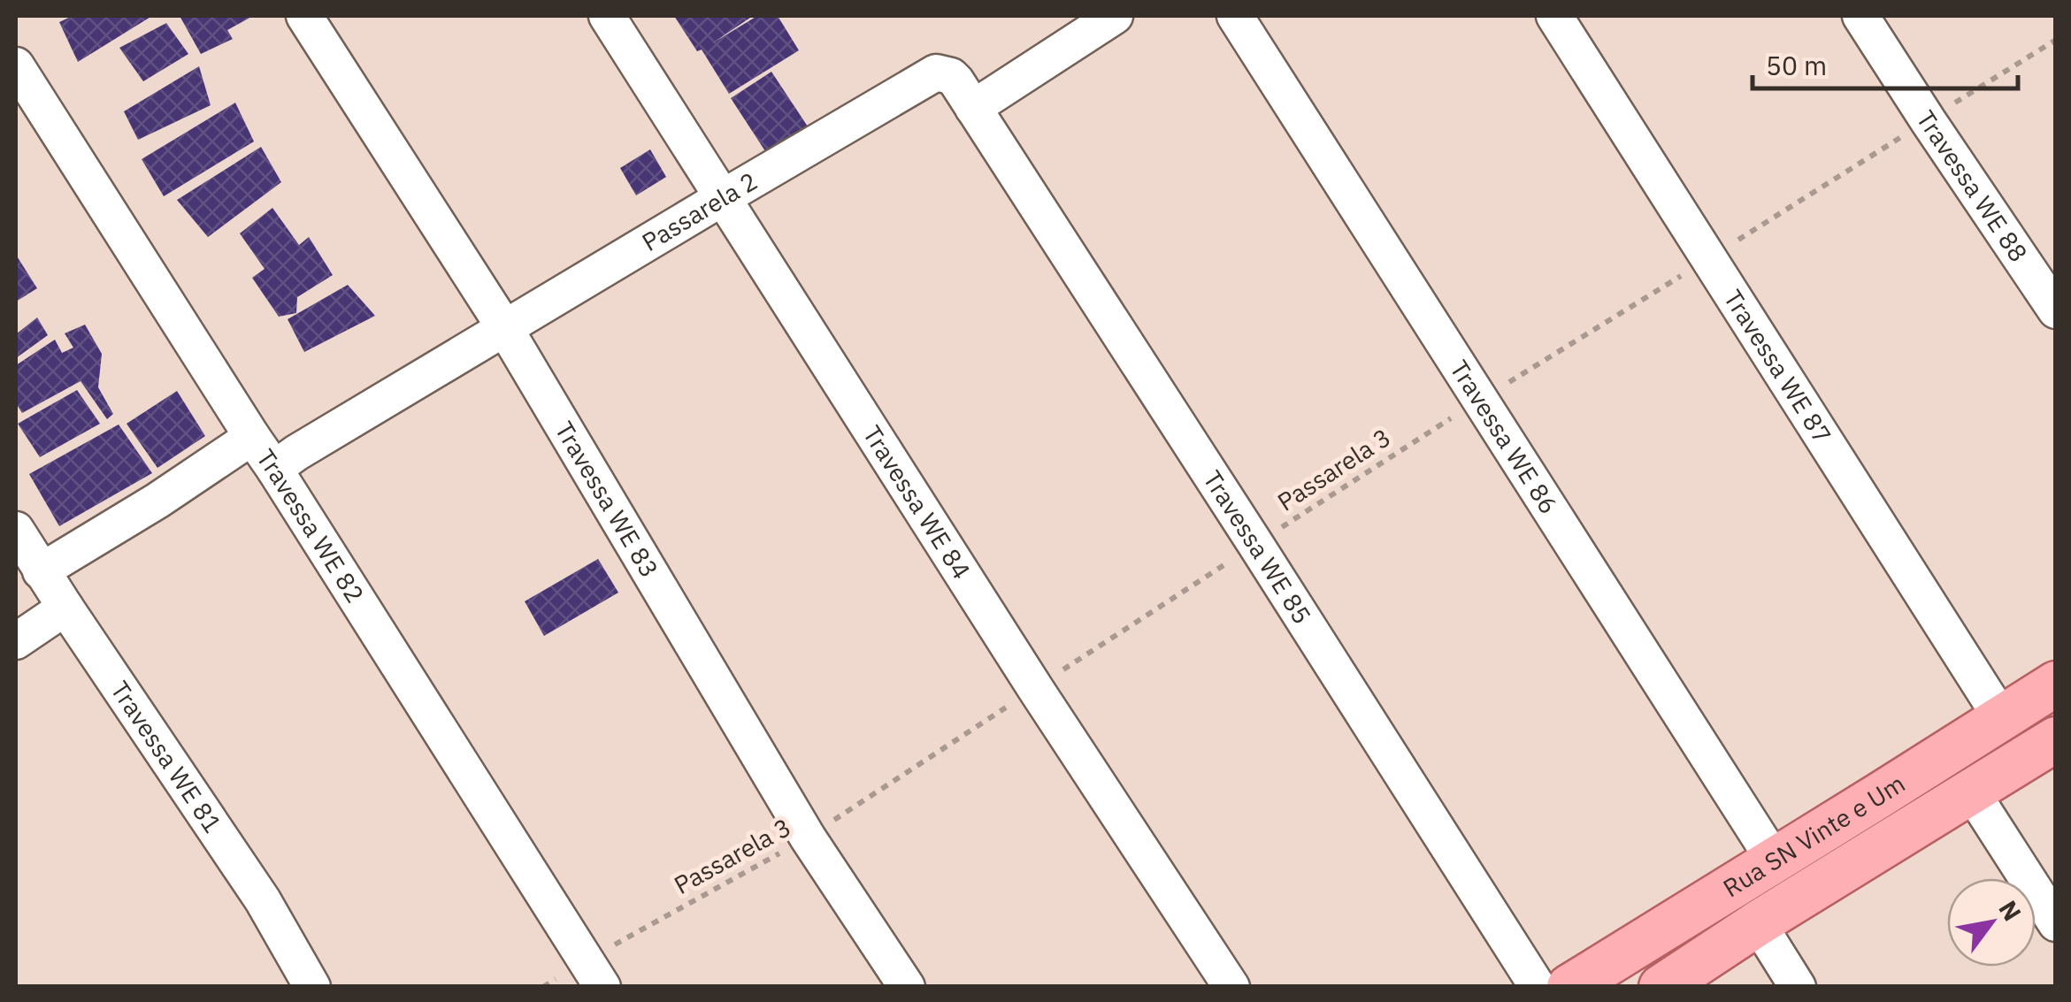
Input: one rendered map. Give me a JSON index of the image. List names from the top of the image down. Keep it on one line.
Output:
{"streets":{"main road":["Rua SN Vinte e Um"],"street":["Travessa WE 88","Passarela 2","Travessa WE 87","Travessa WE 86","Travessa WE 83","Travessa WE 84","Travessa WE 82","Travessa WE 85","Travessa WE 81"],"path":["Passarela 3"]},"crossings":[["Travessa WE 88","Passarela 3"],["Passarela 2","Travessa WE 83"],["Passarela 2","Travessa WE 84"],["Passarela 2","Travessa WE 82"],["Passarela 2","Travessa WE 85"],["Travessa WE 87","Passarela 3"],["Travessa WE 87","Rua SN Vinte e Um"],["Travessa WE 86","Passarela 3"],["Travessa WE 86","Rua SN Vinte e Um"],["Passarela 3","Travessa WE 83"],["Passarela 3","Travessa WE 84"],["Passarela 3","Travessa WE 82"],["Passarela 3","Travessa WE 85"]],"scale_bar":"50 m","north":"top right"}
